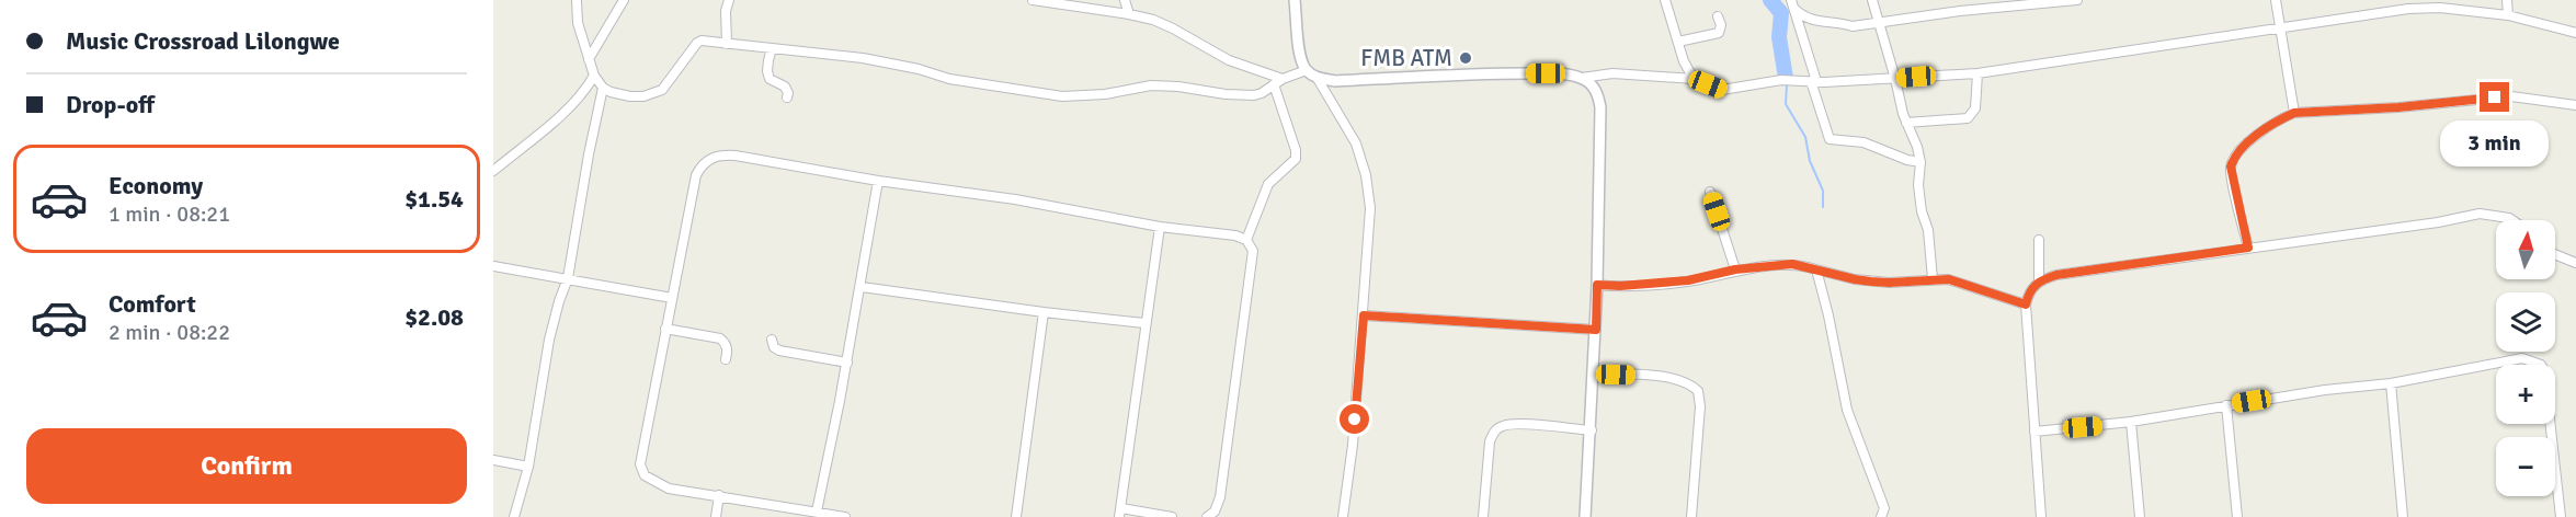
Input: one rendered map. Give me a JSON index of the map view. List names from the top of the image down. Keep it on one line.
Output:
{"places":["FMB ATM"],"north":"top","page":{"banner":["Music Crossroad Lilongwe","Drop-off"],"bubble":"3 min","list":[{"name":"Economy","note":"1 min · 08:21","value":"$1.54"},{"name":"Comfort","note":"2 min · 08:22","value":"$2.08"}],"map_buttons":["+","−"],"buttons":"Confirm"}}
